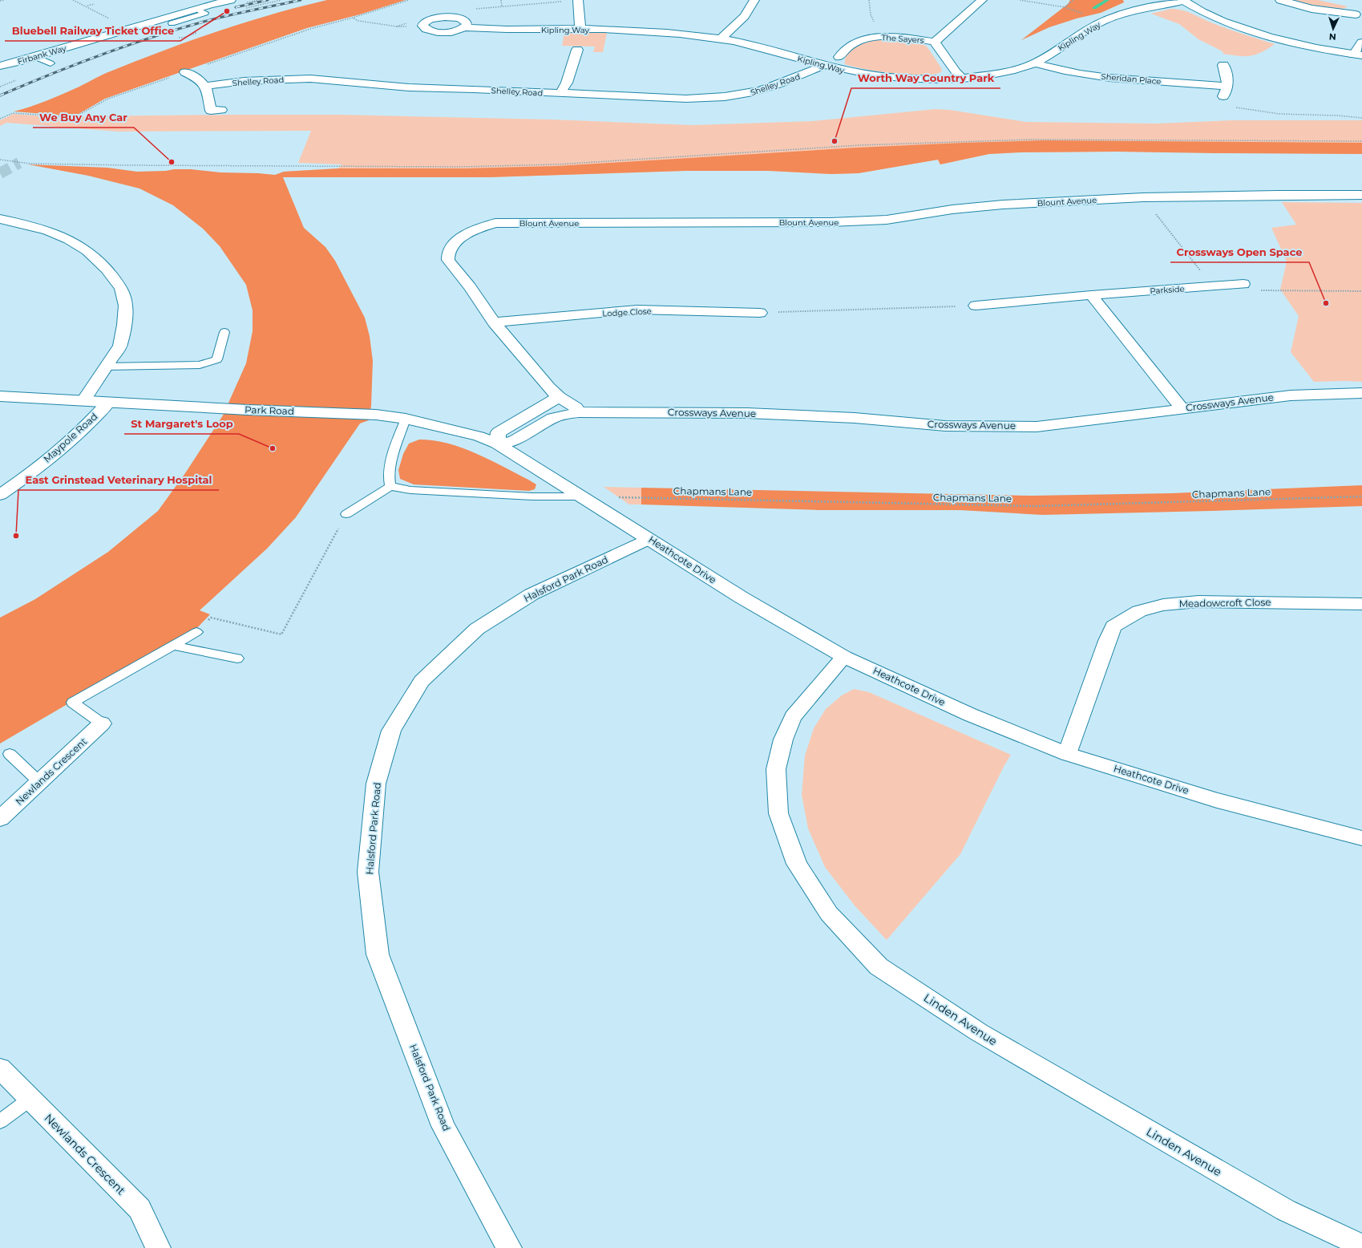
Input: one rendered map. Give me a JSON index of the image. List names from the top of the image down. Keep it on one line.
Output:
{"streets":{"street":["Kipling Way","The Sayers","Firbank Way","Sheridan Place","Shelley Road","Blount Avenue","Parkside","Lodge Close","Crossways Avenue","Park Road","Maypole Road","Heathcote Drive","Halsford Park Road","Meadowcroft Close","Newlands Crescent","Linden Avenue"],"path":["Chapmans Lane"]},"crossings":[["Kipling Way","Sheridan Place"],["Kipling Way","Shelley Road"],["Blount Avenue","Lodge Close"],["Blount Avenue","Crossways Avenue"],["Park Road","Maypole Road"],["Park Road","Heathcote Drive"],["Chapmans Lane","Heathcote Drive"],["Heathcote Drive","Halsford Park Road"],["Heathcote Drive","Meadowcroft Close"],["Heathcote Drive","Linden Avenue"]],"places":["Bluebell Railway Ticket Office","Worth Way Country Park","We Buy Any Car","Crossways Open Space","St Margaret's Loop","East Grinstead Veterinary Hospital"],"north":"bottom"}
